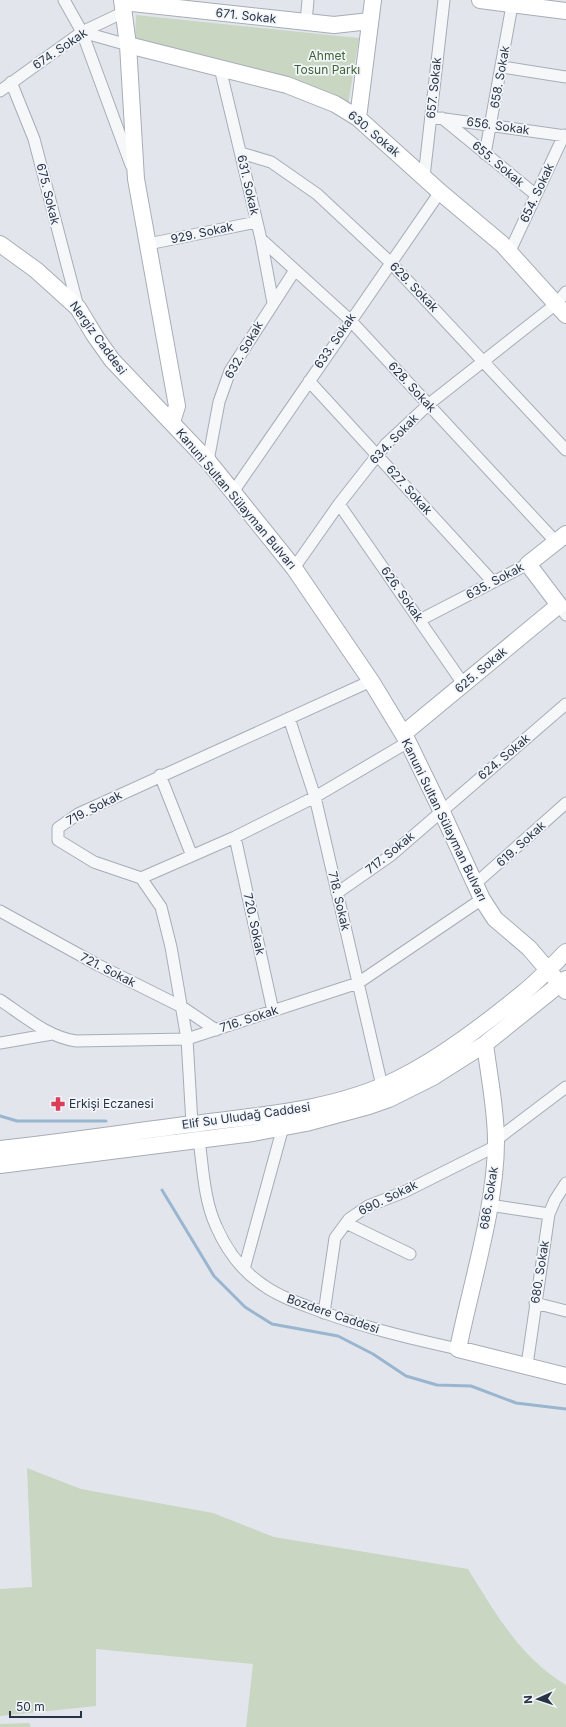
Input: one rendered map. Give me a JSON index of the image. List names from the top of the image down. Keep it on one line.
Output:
{"streets":{"main road":["671. Sokak","630. Sokak","Nergiz Caddesi","Kanuni Sultan Sülayman Bulvarı","635. Sokak","625. Sokak","Elif Su Uludağ Caddesi","686. Sokak","Bozdere Caddesi"],"street":["674. Sokak","658. Sokak","657. Sokak","656. Sokak","655. Sokak","631. Sokak","654. Sokak","675. Sokak","929. Sokak","629. Sokak","633. Sokak","632. Sokak","628. Sokak","634. Sokak","627. Sokak","626. Sokak","624. Sokak","719. Sokak","619. Sokak","717. Sokak","718. Sokak","720. Sokak","721. Sokak","716. Sokak","690. Sokak","680. Sokak"]},"crossings":[["671. Sokak","674. Sokak"],["674. Sokak","630. Sokak"],["674. Sokak","675. Sokak"],["674. Sokak","Kanuni Sultan Sülayman Bulvarı"],["658. Sokak","656. Sokak"],["658. Sokak","655. Sokak"],["657. Sokak","656. Sokak"],["657. Sokak","630. Sokak"],["657. Sokak","655. Sokak"],["656. Sokak","655. Sokak"],["656. Sokak","654. Sokak"],["630. Sokak","631. Sokak"],["630. Sokak","654. Sokak"],["630. Sokak","633. Sokak"],["630. Sokak","634. Sokak"],["630. Sokak","Kanuni Sultan Sülayman Bulvarı"],["655. Sokak","654. Sokak"],["631. Sokak","929. Sokak"],["631. Sokak","629. Sokak"],["631. Sokak","632. Sokak"],["631. Sokak","628. Sokak"],["675. Sokak","Nergiz Caddesi"],["929. Sokak","Kanuni Sultan Sülayman Bulvarı"],["629. Sokak","633. Sokak"],["629. Sokak","634. Sokak"],["Nergiz Caddesi","Kanuni Sultan Sülayman Bulvarı"],["633. Sokak","628. Sokak"],["633. Sokak","627. Sokak"],["633. Sokak","Kanuni Sultan Sülayman Bulvarı"],["632. Sokak","628. Sokak"],["632. Sokak","Kanuni Sultan Sülayman Bulvarı"],["628. Sokak","634. Sokak"],["628. Sokak","635. Sokak"],["634. Sokak","627. Sokak"],["634. Sokak","Kanuni Sultan Sülayman Bulvarı"],["634. Sokak","626. Sokak"],["627. Sokak","635. Sokak"],["Kanuni Sultan Sülayman Bulvarı","625. Sokak"],["Kanuni Sultan Sülayman Bulvarı","624. Sokak"],["Kanuni Sultan Sülayman Bulvarı","719. Sokak"],["Kanuni Sultan Sülayman Bulvarı","619. Sokak"],["Kanuni Sultan Sülayman Bulvarı","717. Sokak"],["Kanuni Sultan Sülayman Bulvarı","716. Sokak"],["Kanuni Sultan Sülayman Bulvarı","Elif Su Uludağ Caddesi"],["635. Sokak","626. Sokak"],["626. Sokak","625. Sokak"],["624. Sokak","717. Sokak"],["719. Sokak","718. Sokak"],["717. Sokak","718. Sokak"],["718. Sokak","716. Sokak"],["718. Sokak","Elif Su Uludağ Caddesi"],["720. Sokak","716. Sokak"],["721. Sokak","716. Sokak"],["Elif Su Uludağ Caddesi","686. Sokak"],["Elif Su Uludağ Caddesi","Bozdere Caddesi"],["690. Sokak","686. Sokak"],["690. Sokak","Bozdere Caddesi"],["686. Sokak","Bozdere Caddesi"],["680. Sokak","Bozdere Caddesi"]],"parks":["Ahmet Tosun Parkı"],"places":{"pharmacy":["Erkişi Eczanesi"]},"scale_bar":"50 m","north":"left"}
